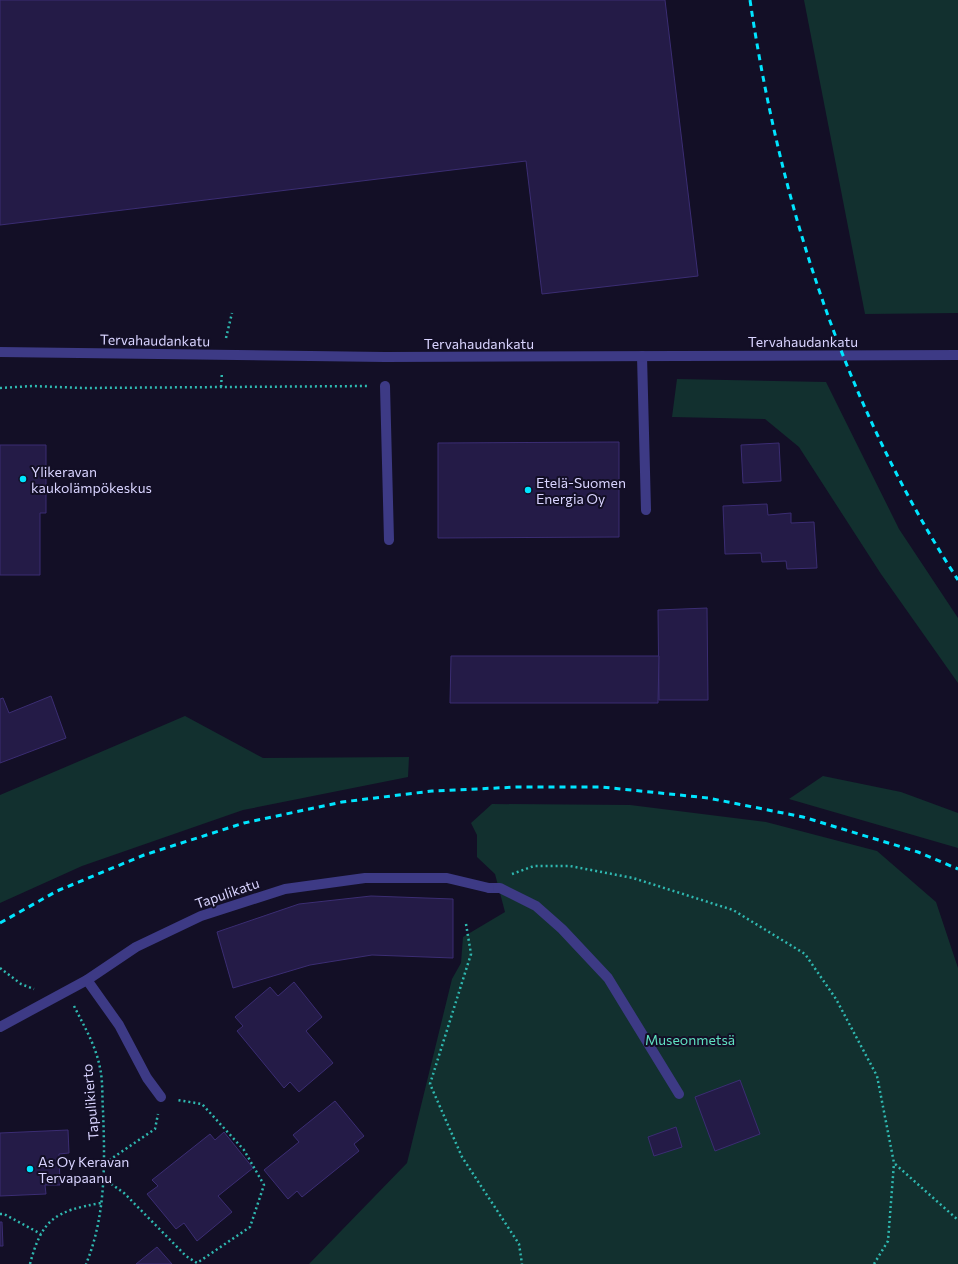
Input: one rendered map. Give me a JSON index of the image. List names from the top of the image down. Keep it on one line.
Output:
{"streets":{"street":["Tervahaudankatu","Tapulikatu"],"path":["Tapulikierto"]},"crossings":[["Tapulikatu","Tapulikierto"]],"parks":["Museonmetsä"],"places":["Ylikeravan kaukolämpökeskus","Etelä-Suomen Energia Oy","As Oy Keravan Tervapaanu"]}
